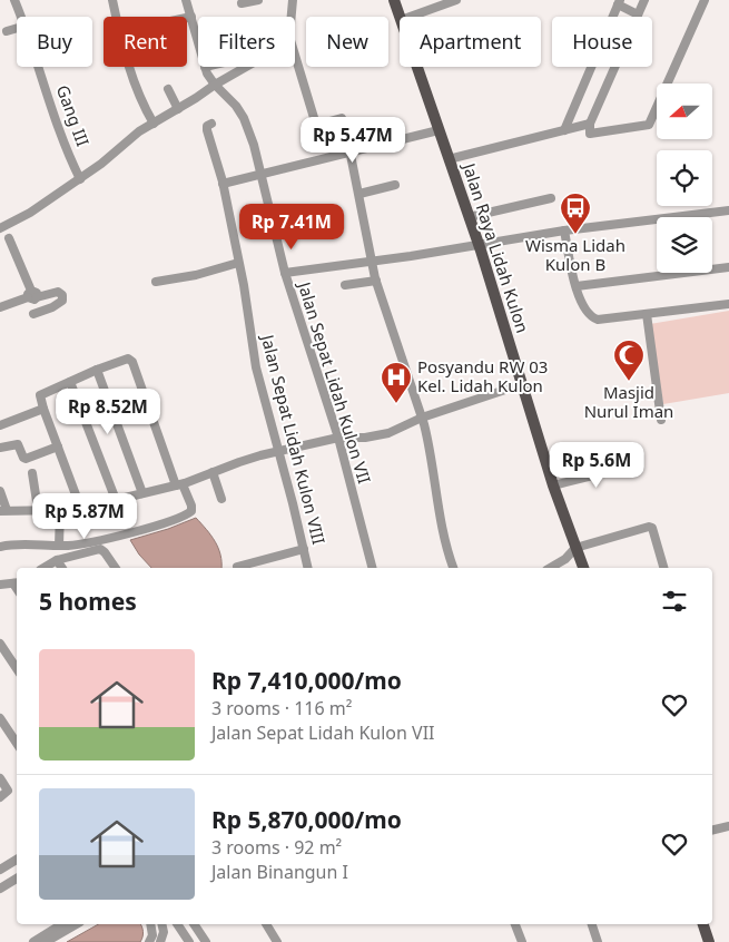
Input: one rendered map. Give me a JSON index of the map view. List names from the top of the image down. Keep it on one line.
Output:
{"streets":{"main road":["Jalan Raya Lidah Kulon"],"street":["Gang III","Jalan Sepat Lidah Kulon VII","Jalan Sepat Lidah Kulon VIII"]},"places":{"bus stop":["Wisma Lidah Kulon B"],"mosque":["Masjid Nurul Iman"],"hospital":["Posyandu RW 03 Kel. Lidah Kulon"]},"north":"left","page":{"chip":["Buy","Rent","Filters","New","Apartment","House"],"price":["Rp 5.47M","Rp 7.41M","Rp 8.52M","Rp 5.6M","Rp 5.87M"],"heading":"5 homes","list":[{"name":"Rp 7,410,000/mo","note":"3 rooms · 116 m² · Jalan Sepat Lidah Kulon VII"},{"name":"Rp 5,870,000/mo","note":"3 rooms · 92 m² · Jalan Binangun I"}]}}
